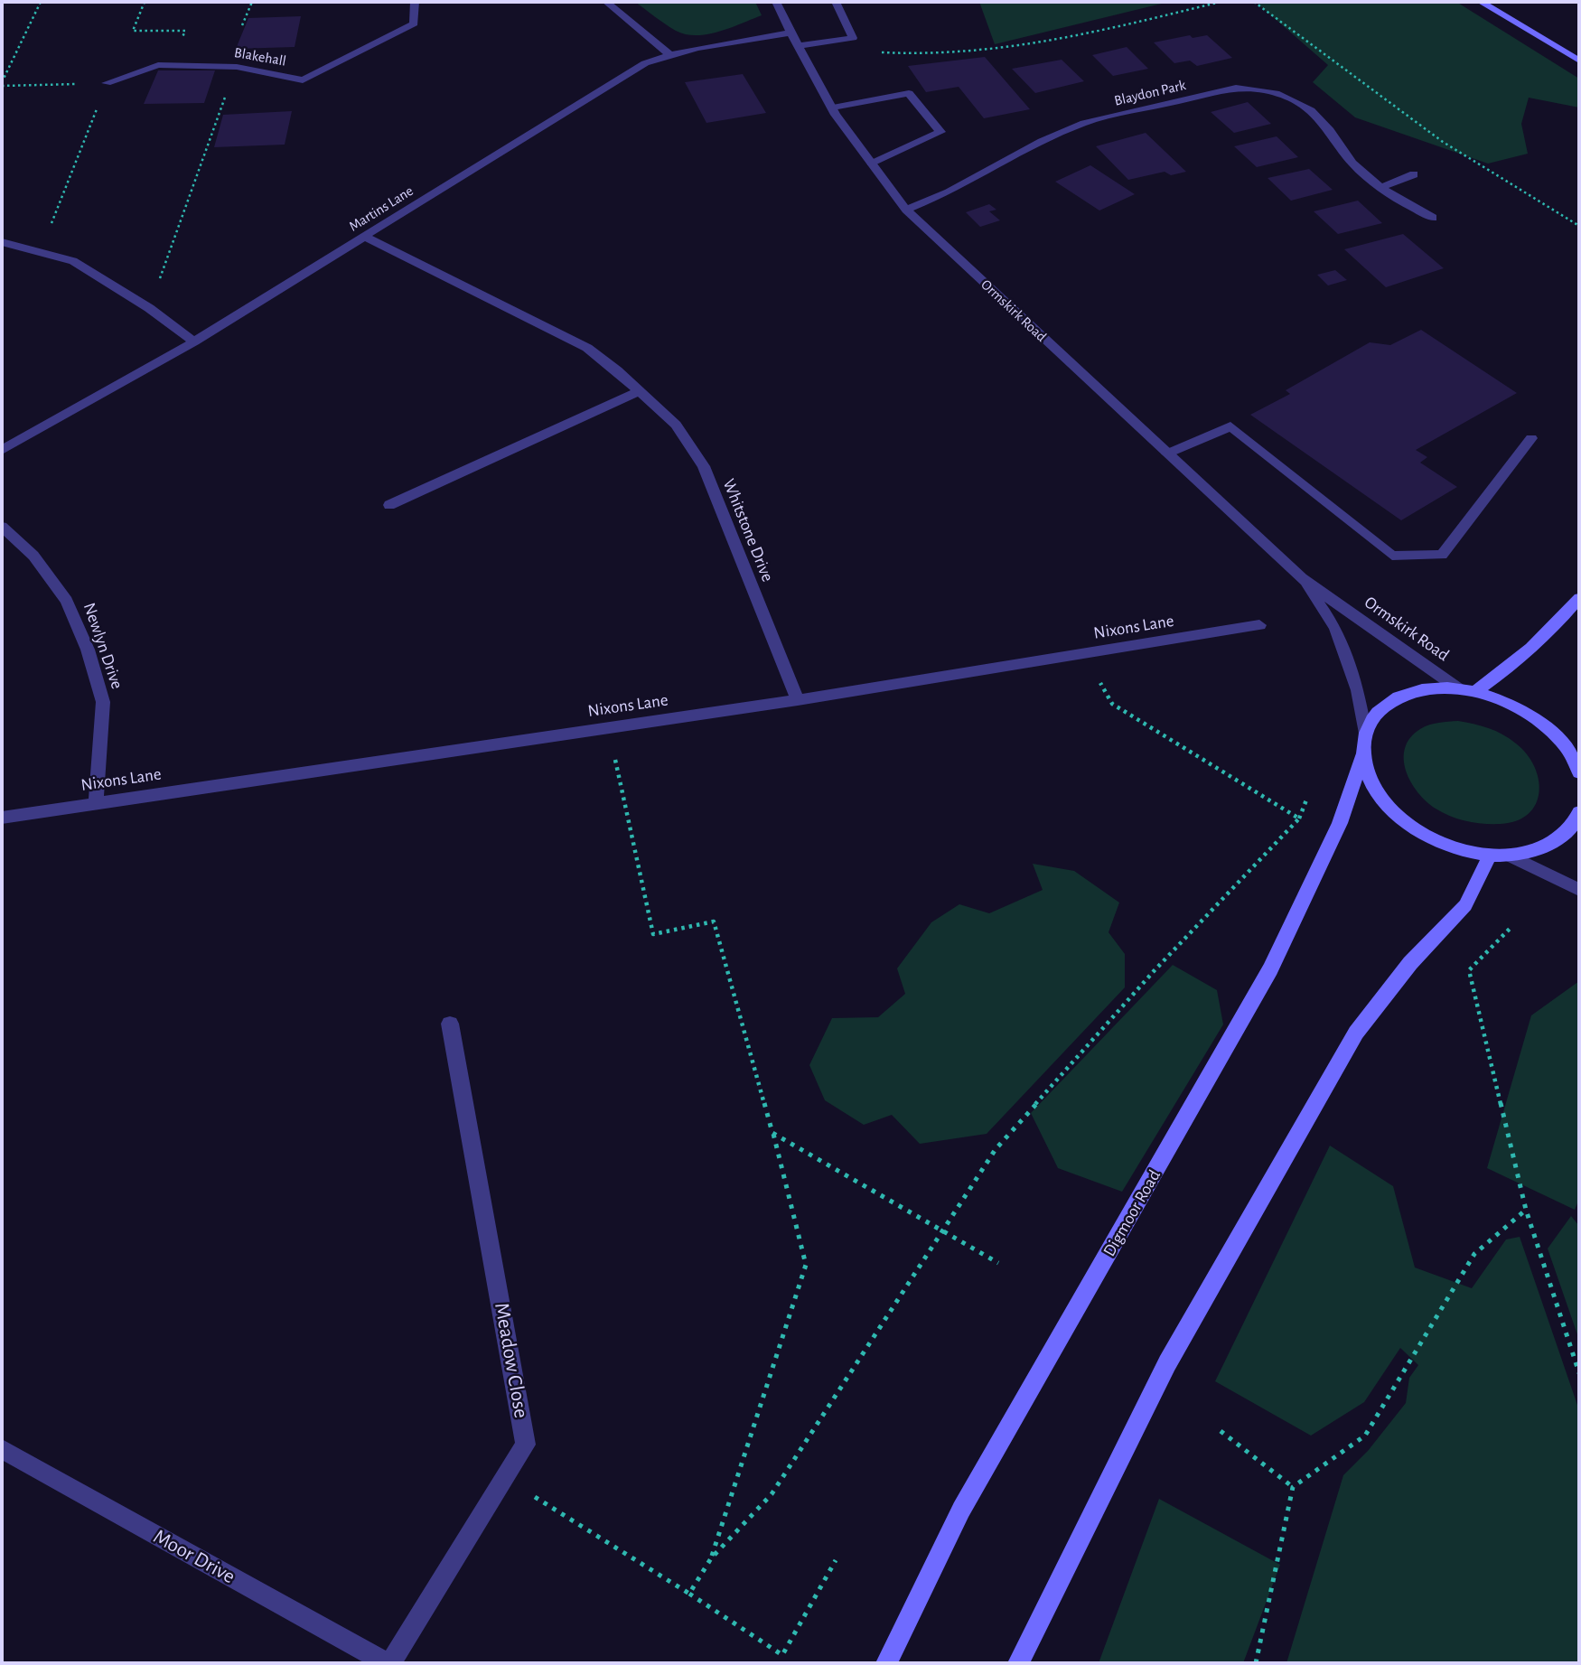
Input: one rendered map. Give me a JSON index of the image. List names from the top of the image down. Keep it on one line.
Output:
{"streets":{"street":["Blakehall","Blaydon Park","Martins Lane","Ormskirk Road","Whitstone Drive","Nixons Lane","Newlyn Drive","Digmoor Road","Meadow Close","Moor Drive"]},"crossings":[["Blaydon Park","Ormskirk Road"],["Martins Lane","Ormskirk Road"],["Martins Lane","Whitstone Drive"],["Whitstone Drive","Nixons Lane"],["Nixons Lane","Newlyn Drive"],["Meadow Close","Moor Drive"]]}
